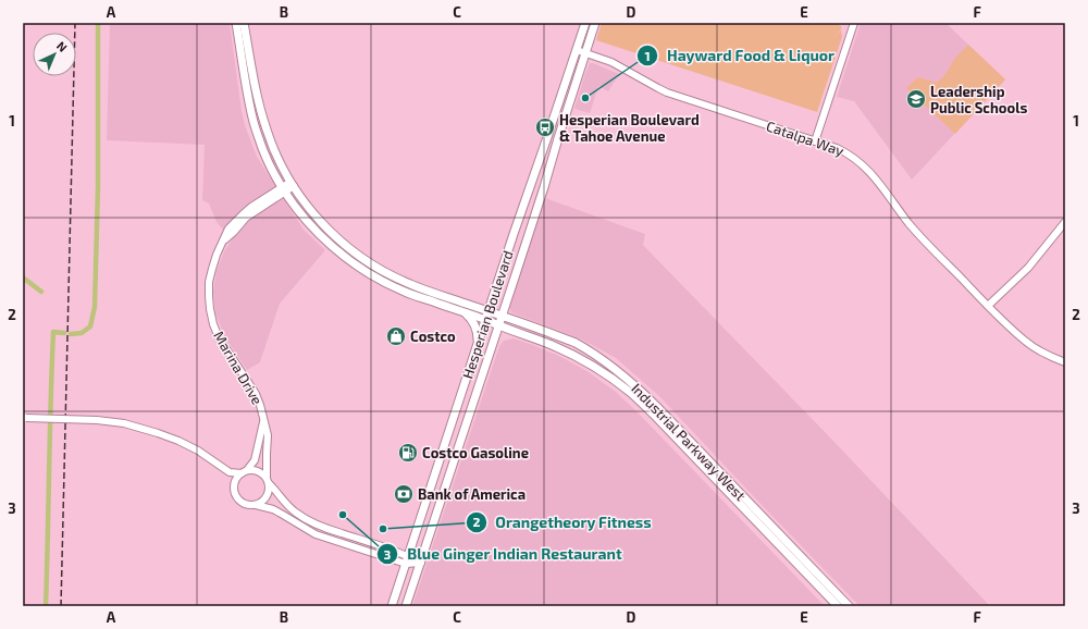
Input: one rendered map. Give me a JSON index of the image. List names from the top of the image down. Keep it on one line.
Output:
{"streets":{"main road":["Hesperian Boulevard","Industrial Parkway West"],"street":["Catalpa Way","Marina Drive"]},"crossings":[["Catalpa Way","Hesperian Boulevard"],["Hesperian Boulevard","Industrial Parkway West"],["Marina Drive","Industrial Parkway West"]],"places":{"other":["Hayward Food & Liquor","Blue Ginger Indian Restaurant","Orangetheory Fitness"],"school or university":["Leadership Public Schools"],"bus stop":["Hesperian Boulevard & Tahoe Avenue"],"shop":["Costco"],"fuel station":["Costco Gasoline"],"bank":["Bank of America"]},"north":"top right","grid":{"columns":["A","B","C","D","E","F"],"rows":["1","2","3"]}}
